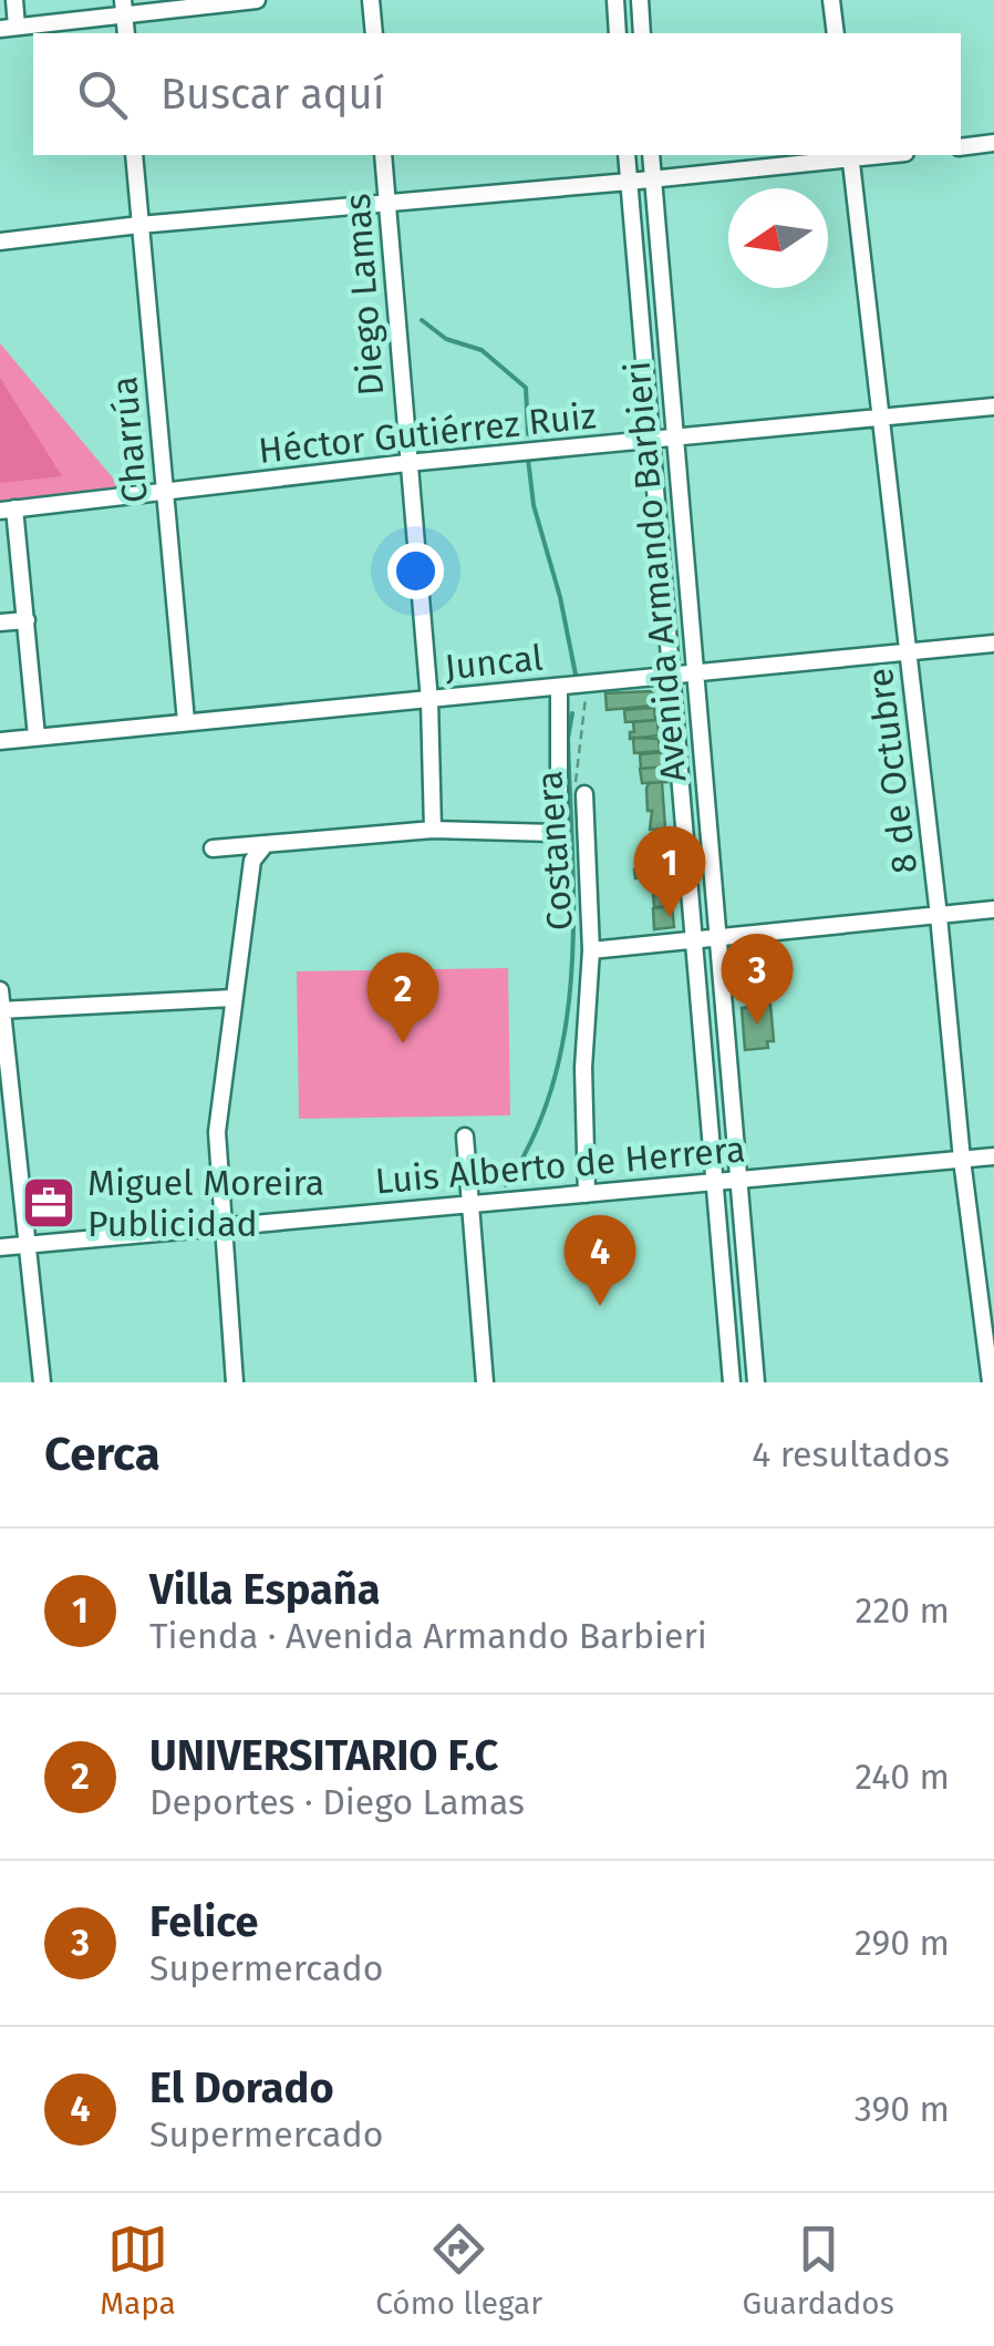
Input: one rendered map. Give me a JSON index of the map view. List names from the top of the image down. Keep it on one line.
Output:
{"streets":{"street":["Diego Lamas","Héctor Gutiérrez Ruiz","Charrúa","Avenida Armando Barbieri","Juncal","8 de Octubre","Costanera","Luis Alberto de Herrera"]},"crossings":[["Diego Lamas","Héctor Gutiérrez Ruiz"],["Diego Lamas","Juncal"],["Héctor Gutiérrez Ruiz","Charrúa"],["Héctor Gutiérrez Ruiz","Avenida Armando Barbieri"],["Héctor Gutiérrez Ruiz","8 de Octubre"],["Charrúa","Juncal"],["Avenida Armando Barbieri","Juncal"],["Avenida Armando Barbieri","Luis Alberto de Herrera"],["Juncal","8 de Octubre"],["Juncal","Costanera"],["8 de Octubre","Luis Alberto de Herrera"],["Costanera","Luis Alberto de Herrera"]],"places":{"office":["Miguel Moreira Publicidad"]},"north":"left","page":{"search":"Buscar aquí","pins":["1","3","2","4"],"heading":["Cerca","4 resultados"],"list":[{"mark":"1","name":"Villa España","note":"Tienda · Avenida Armando Barbieri","value":"220 m"},{"mark":"2","name":"UNIVERSITARIO F.C","note":"Deportes · Diego Lamas","value":"240 m"},{"mark":"3","name":"Felice","note":"Supermercado","value":"290 m"},{"mark":"4","name":"El Dorado","note":"Supermercado","value":"390 m"}],"nav":["Mapa","Cómo llegar","Guardados"]}}
